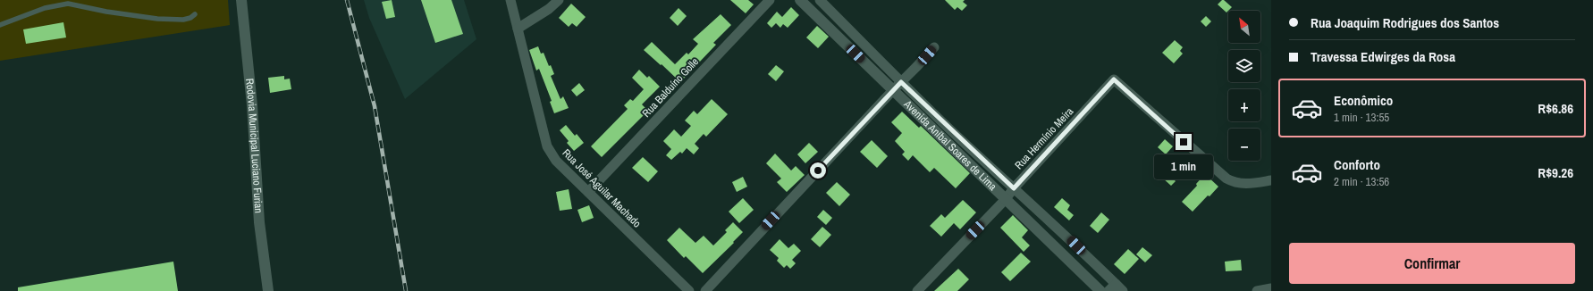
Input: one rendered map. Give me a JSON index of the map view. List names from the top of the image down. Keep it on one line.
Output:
{"streets":{"street":["Rua Balduíno Golle","Rua Hermínio Meira","Rodovia Municipal Luciano Furian","Avenida Aníbal Soares de Lima","Rua José Aguilar Machado"]},"crossings":[["Rua Balduíno Golle","Rua José Aguilar Machado"],["Rua Hermínio Meira","Avenida Aníbal Soares de Lima"]],"north":"top left","page":{"banner":["Rua Joaquim Rodrigues dos Santos","Travessa Edwirges da Rosa"],"map_buttons":["+","−"],"list":[{"name":"Econômico","note":"1 min · 13:55","value":"R$6.86"},{"name":"Conforto","note":"2 min · 13:56","value":"R$9.26"}],"bubble":"1 min","buttons":"Confirmar"}}
